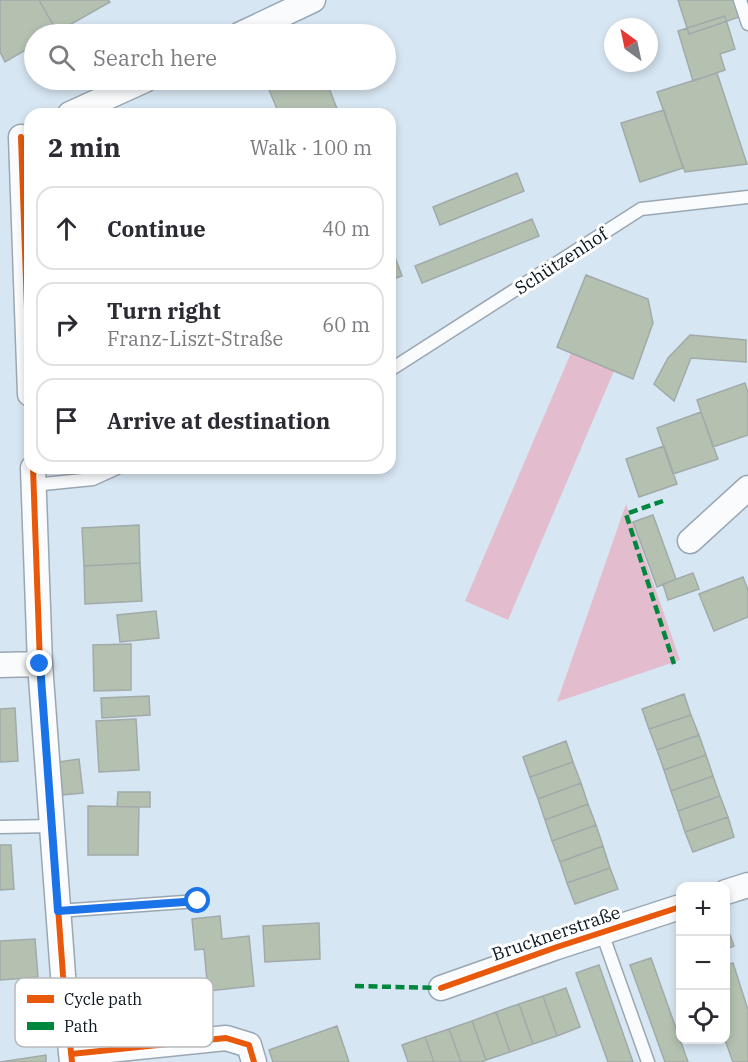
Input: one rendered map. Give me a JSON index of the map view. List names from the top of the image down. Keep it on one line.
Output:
{"streets":{"street":["Brucknerstraße"],"lane":["Schützenhof"]},"legend":["Cycle path","Path"],"north":"top left","page":{"search":"Search here","heading":["2 min","Walk · 100 m"],"list":[["Continue","40 m"],["Turn right","Franz-Liszt-Straße","60 m"],"Arrive at destination"],"map_buttons":["+","−"]}}
